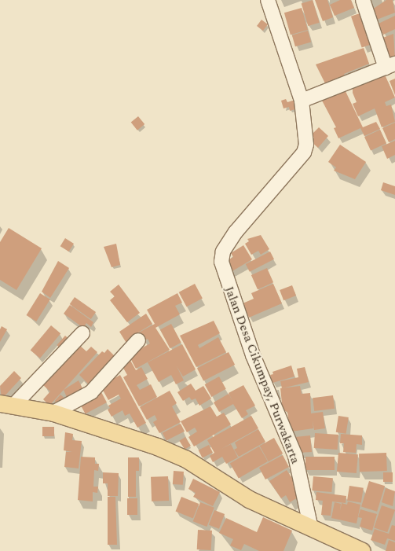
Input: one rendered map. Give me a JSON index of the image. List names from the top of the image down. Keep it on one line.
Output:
{"streets":{"street":["Jalan Desa Cikumpay, Purwakarta"]}}
